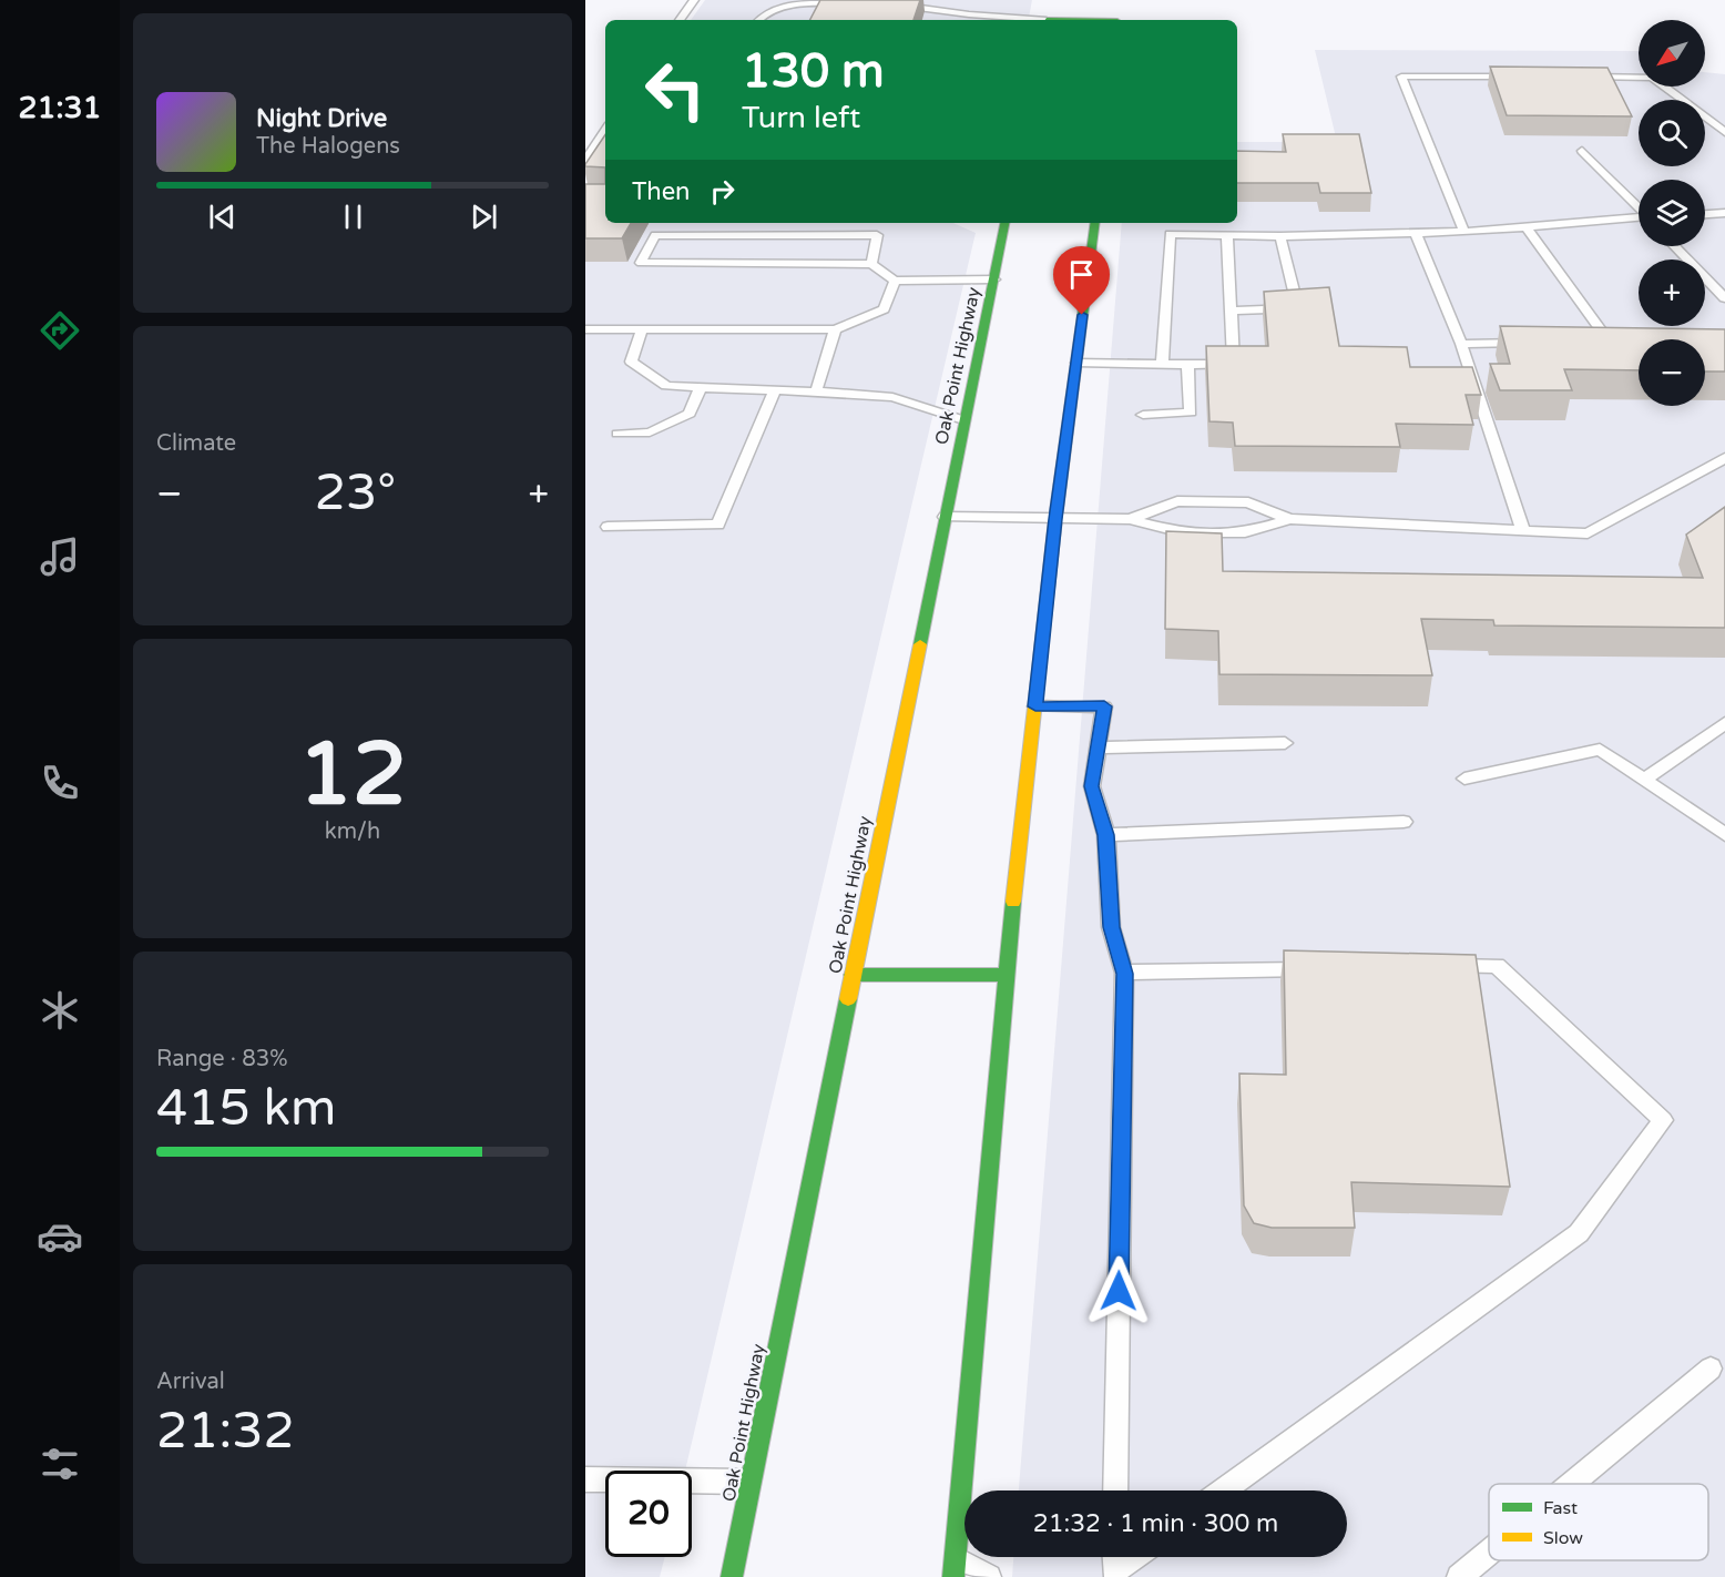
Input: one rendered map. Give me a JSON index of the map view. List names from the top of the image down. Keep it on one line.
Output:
{"streets":{"main road":["Oak Point Highway"]},"legend":["Fast","Slow"],"north":"bottom left","page":{"tabs":"21:31","map_buttons":["+","−"],"turn":["130 m","Turn left"],"song":["Night Drive","The Halogens"],"then":"Then","tile":["Climate",["12","km/h"],["Range · 83%","415 km"],["Arrival","21:32"]],"heat":["−","23°","+"],"limit":"20","trip":"21:32 · 1 min · 300 m"}}
